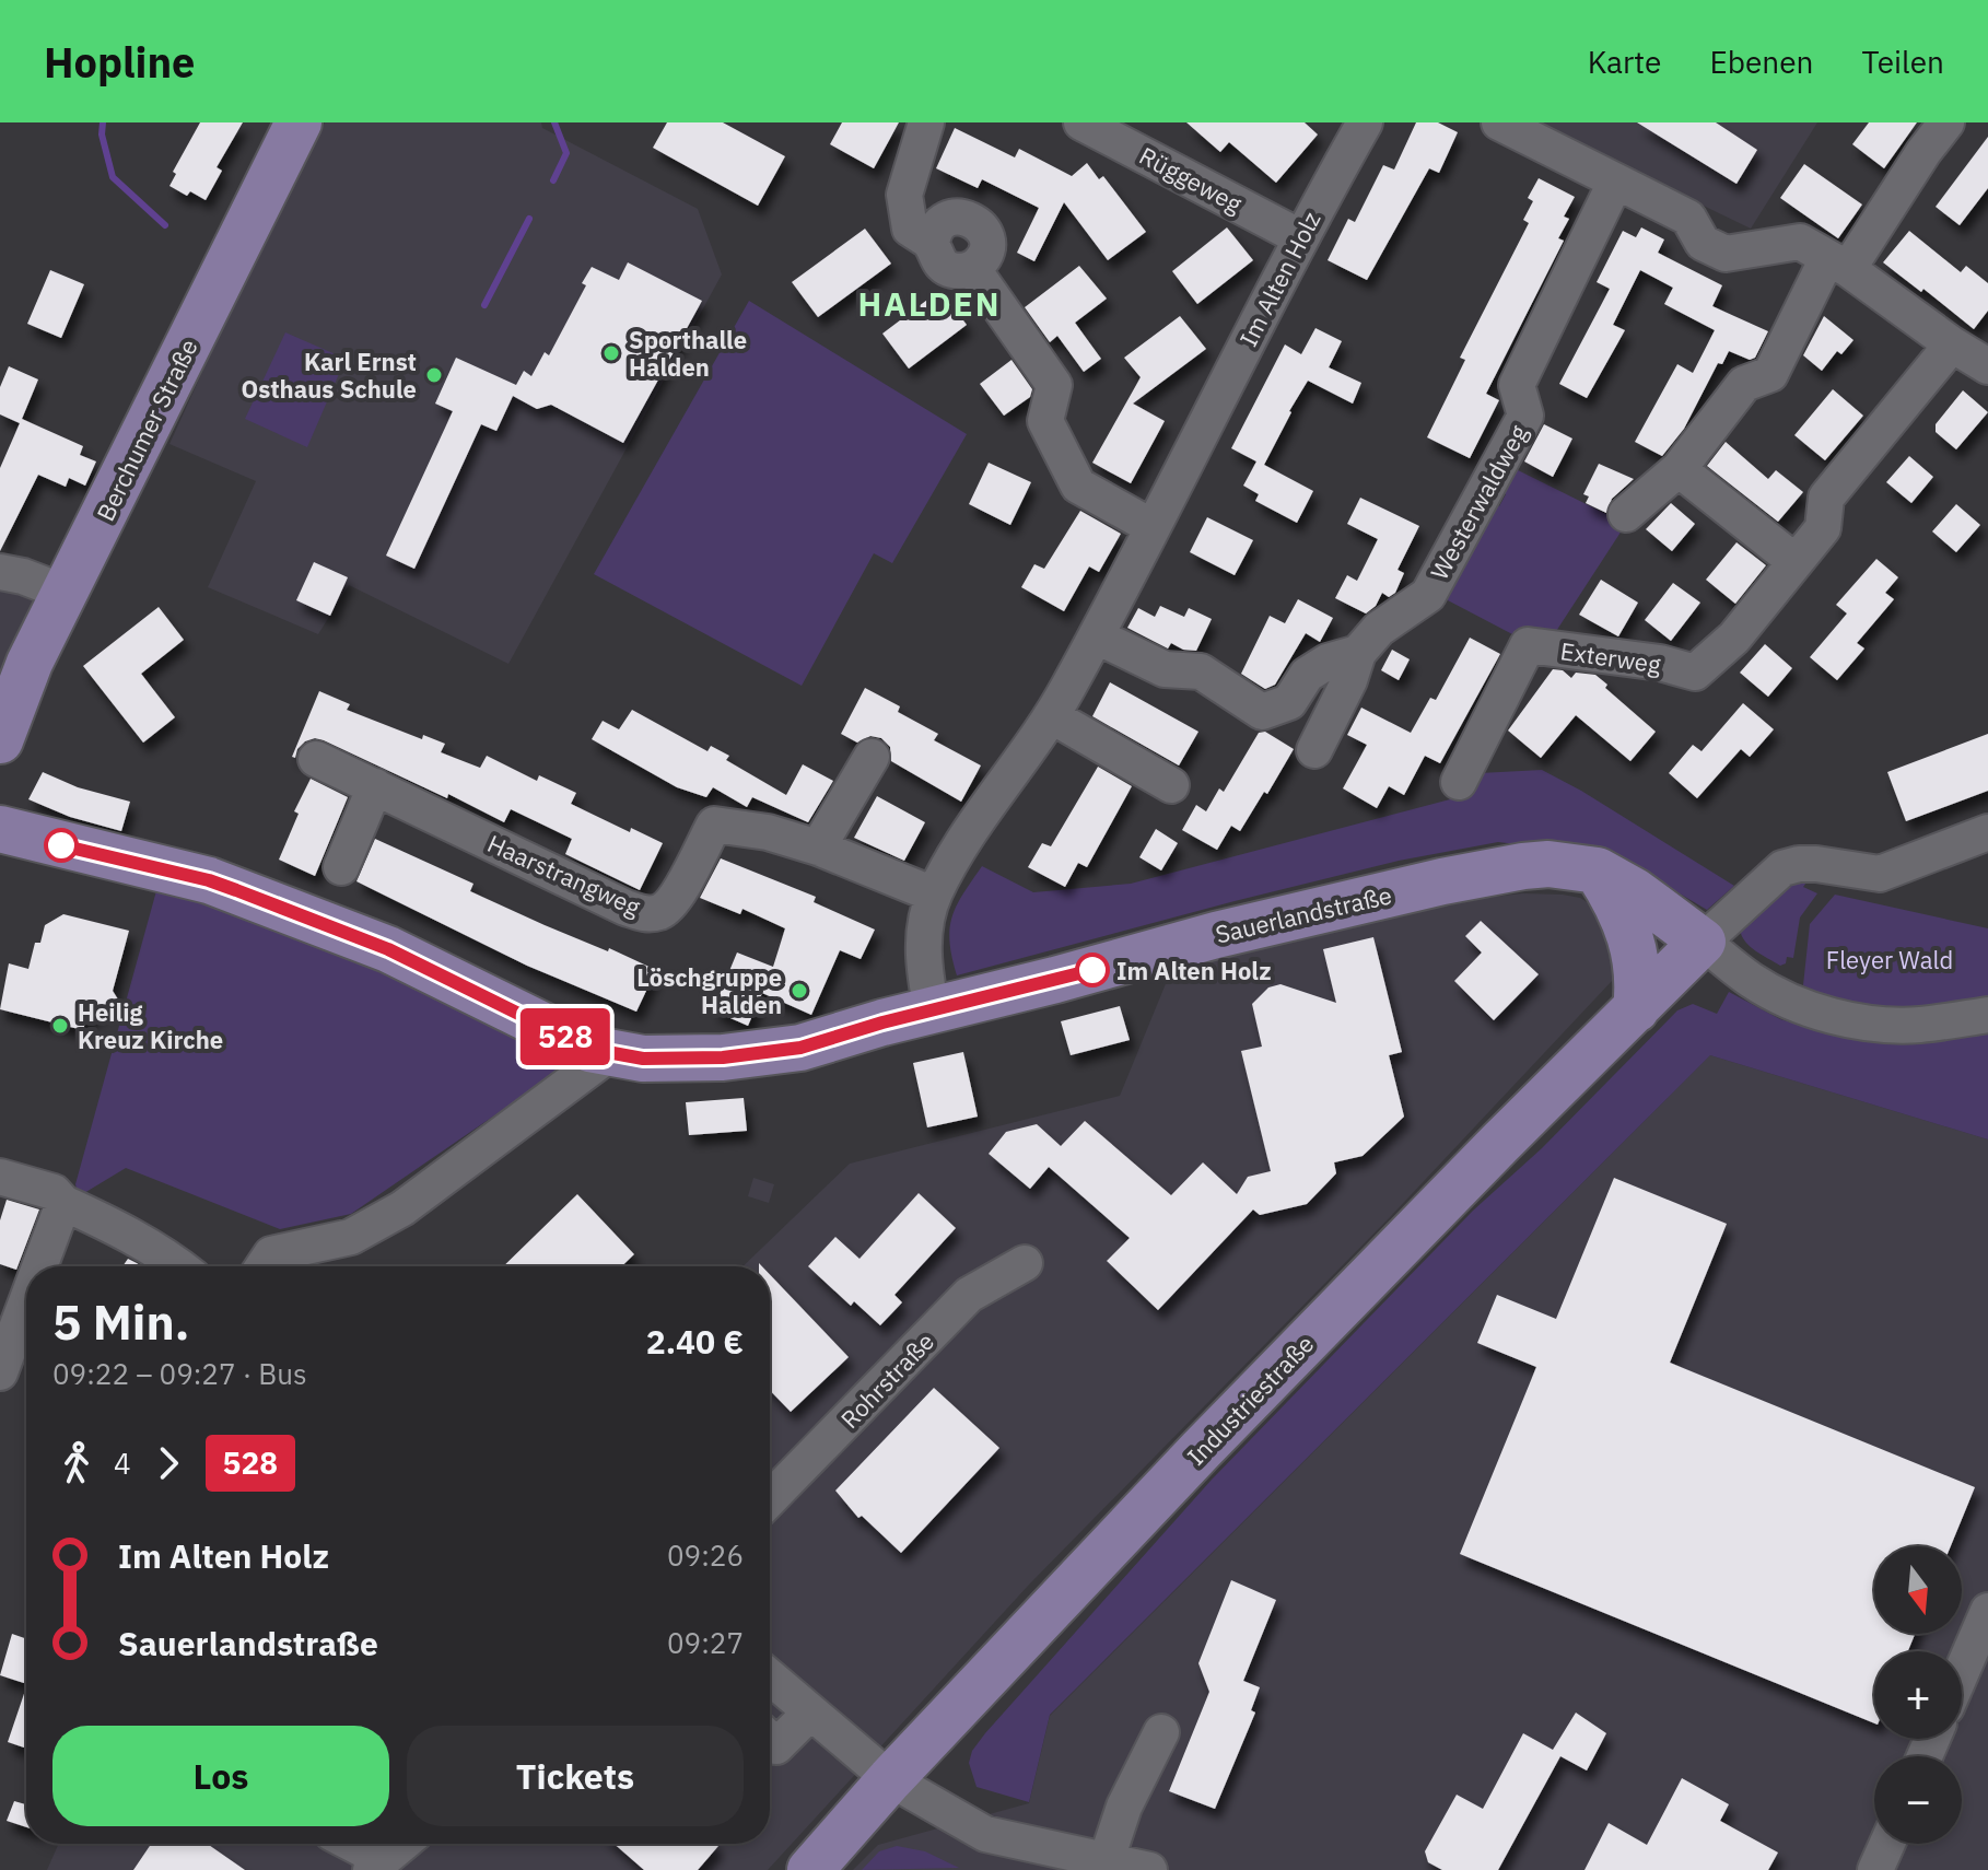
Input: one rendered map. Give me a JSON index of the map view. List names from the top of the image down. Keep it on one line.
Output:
{"streets":{"main road":["Berchumer Straße","Sauerlandstraße","Industriestraße"],"street":["Rüggeweg","Im Alten Holz","Westerwaldweg","Exterweg","Haarstrangweg","Rohrstraße"]},"crossings":[["Rüggeweg","Im Alten Holz"],["Im Alten Holz","Westerwaldweg"],["Im Alten Holz","Haarstrangweg"],["Im Alten Holz","Sauerlandstraße"],["Sauerlandstraße","Industriestraße"]],"districts":["HALDEN"],"parks":["Fleyer Wald"],"places":["Sporthalle Halden","Karl Ernst Osthaus Schule","Im Alten Holz","Löschgruppe Halden","Heilig Kreuz Kirche"],"lines":["bus line 528"],"north":"bottom","page":{"header":"Hopline","nav":["Karte","Ebenen","Teilen"],"on_map":"528","heading":["5 Min.","09:22 – 09:27 · Bus","2.40 €"],"legs":["4","528"],"list":[{"name":"Im Alten Holz","value":"09:26"},{"name":"Sauerlandstraße","value":"09:27"}],"map_buttons":["+","−"],"buttons":["Los","Tickets"]}}
